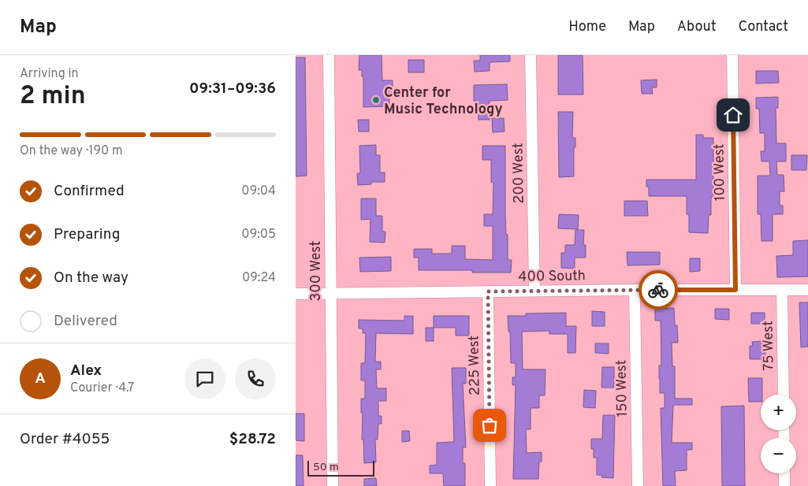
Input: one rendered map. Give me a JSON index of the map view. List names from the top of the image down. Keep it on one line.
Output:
{"streets":{"street":["100 West","200 West","300 West","400 South","75 West","225 West","150 West"]},"crossings":[["100 West","400 South"],["200 West","400 South"],["300 West","400 South"],["400 South","75 West"],["400 South","225 West"],["400 South","150 West"]],"places":["Center for Music Technology"],"scale_bar":"50 m","page":{"header":"Map","nav":["Home","Map","About","Contact"],"heading":["2 min","Arriving in","09:31–09:36"],"panel":["Alex","Courier · 4.7","Order #4055","$28.72"],"bar":"On the way · 190 m","list":[["Confirmed","09:04"],["Preparing","09:05"],["On the way","09:24"],"Delivered"],"round":"A","map_buttons":["+","−"],"scale":"50 m"}}
